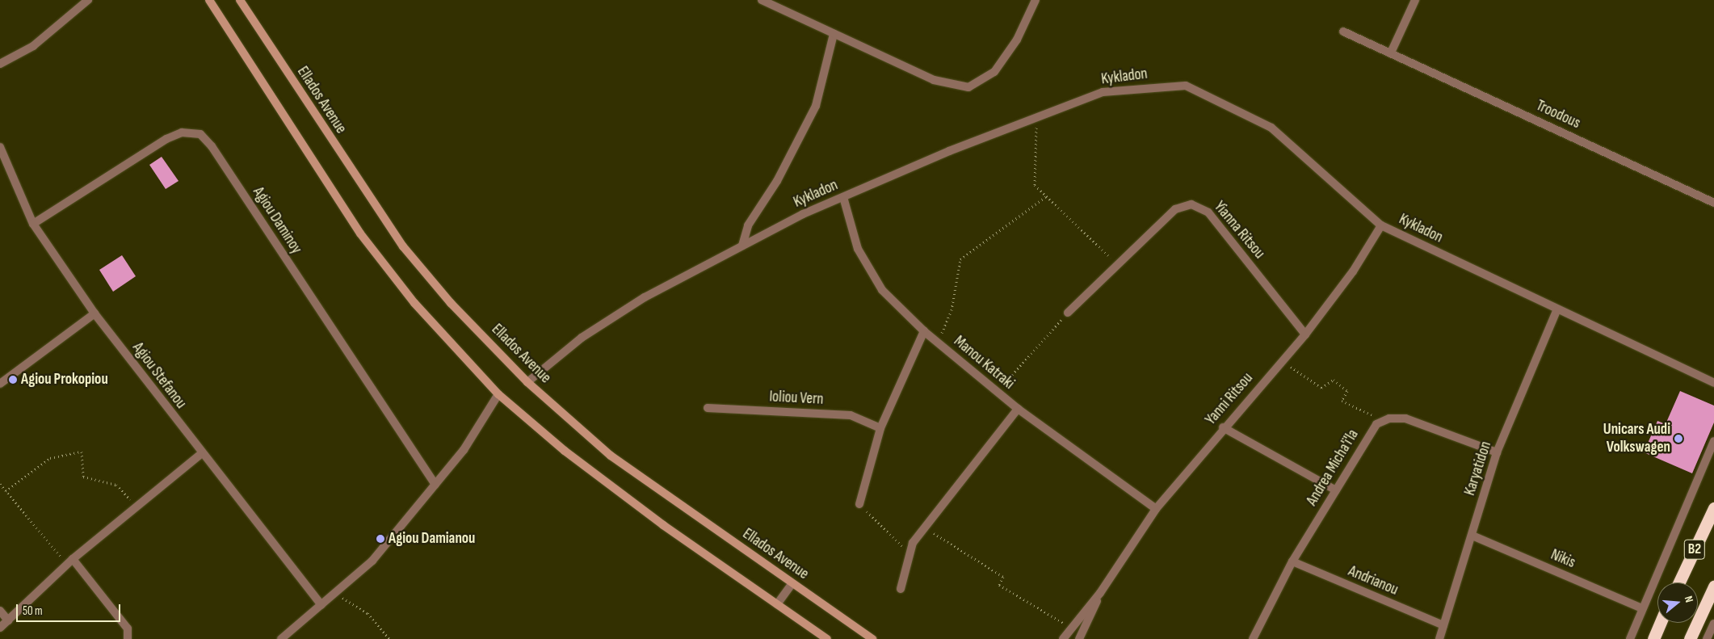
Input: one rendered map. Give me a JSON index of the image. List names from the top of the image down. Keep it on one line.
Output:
{"streets":{"highway":["B2"],"main road":["Ellados Avenue"],"street":["Kykladon","Troodous","Agiou Daminoy","Yianna Ritsou","Manou Katraki","Agiou Stefanou","Ioliou Vern","Yanni Ritsou","Andrea Micha'i'la","Karyatidon","Nikis","Andrianou"]},"crossings":[["Kykladon","Ellados Avenue"],["Kykladon","Manou Katraki"],["Kykladon","Yanni Ritsou"],["Kykladon","Karyatidon"],["Agiou Daminoy","Agiou Stefanou"],["Yianna Ritsou","Yanni Ritsou"],["Manou Katraki","Yanni Ritsou"],["Andrea Micha'i'la","Andrianou"],["Karyatidon","Nikis"],["Karyatidon","Andrianou"]],"places":["Agiou Prokopiou","Unicars Audi Volkswagen","Agiou Damianou"],"scale_bar":"50 m","north":"right"}
